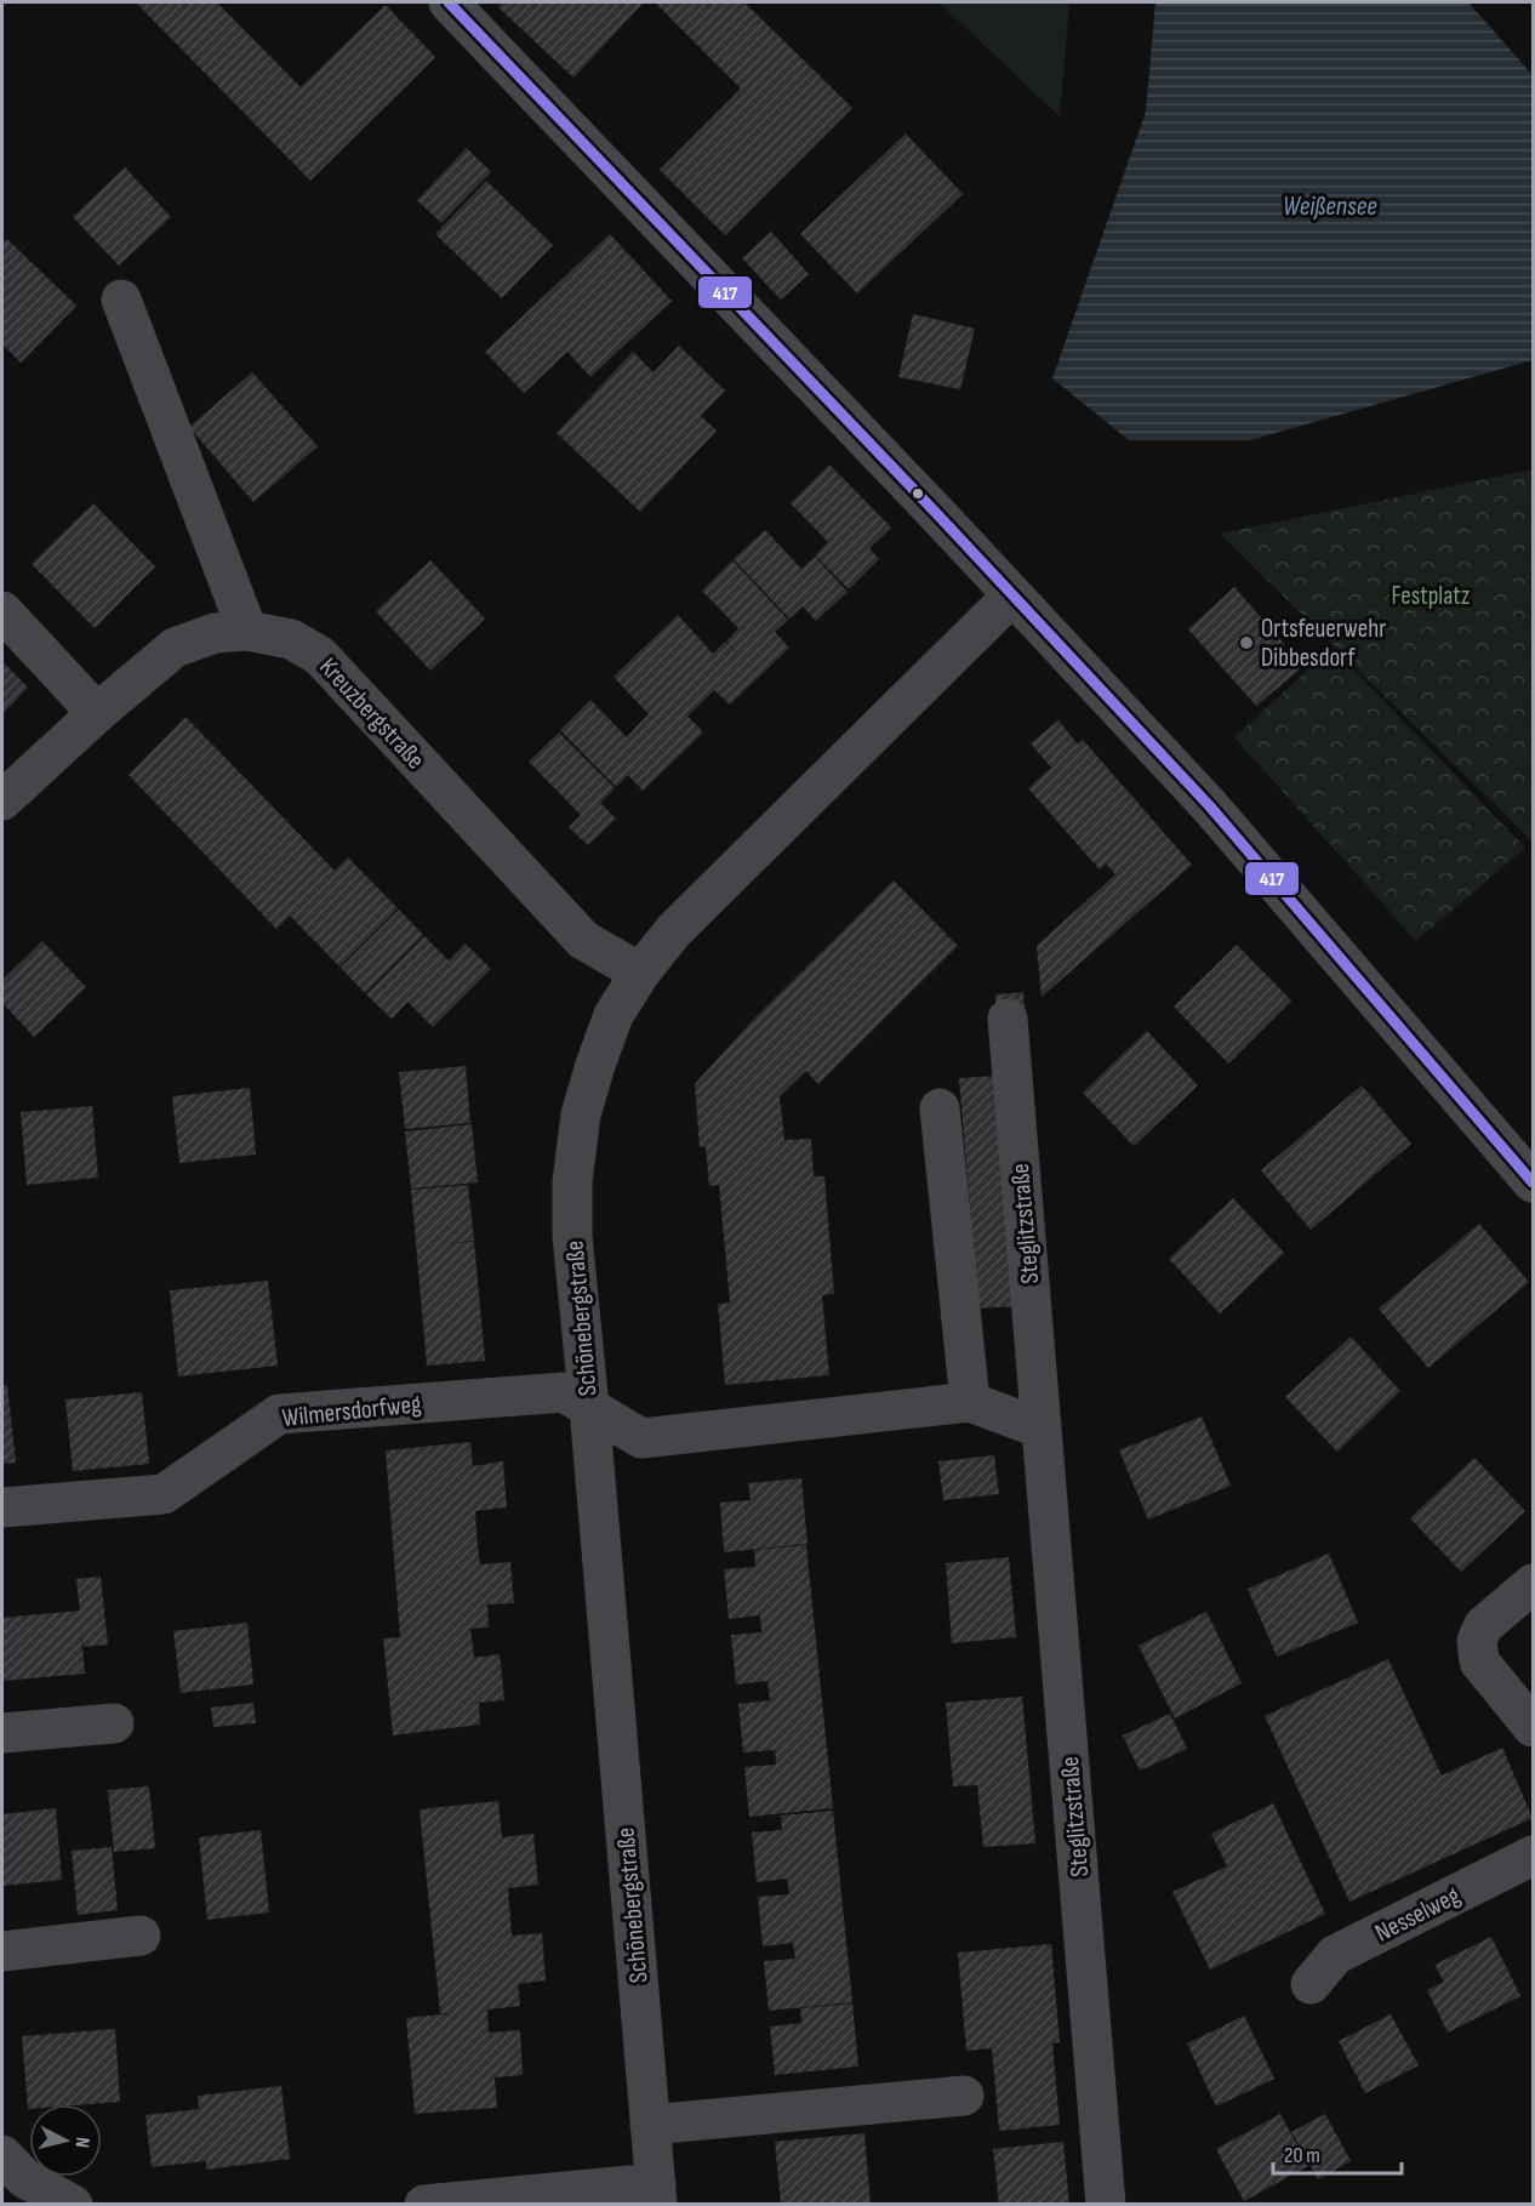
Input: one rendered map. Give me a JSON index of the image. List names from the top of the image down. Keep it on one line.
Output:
{"streets":{"street":["Kreuzbergstraße","Steglitzstraße","Schönebergstraße","Wilmersdorfweg","Nesselweg"]},"crossings":[["Kreuzbergstraße","Schönebergstraße"],["Schönebergstraße","Wilmersdorfweg"]],"water":["Weißensee"],"parks":["Festplatz"],"places":["Ortsfeuerwehr Dibbesdorf"],"lines":["transit line 417"],"scale_bar":"20 m","north":"right"}
